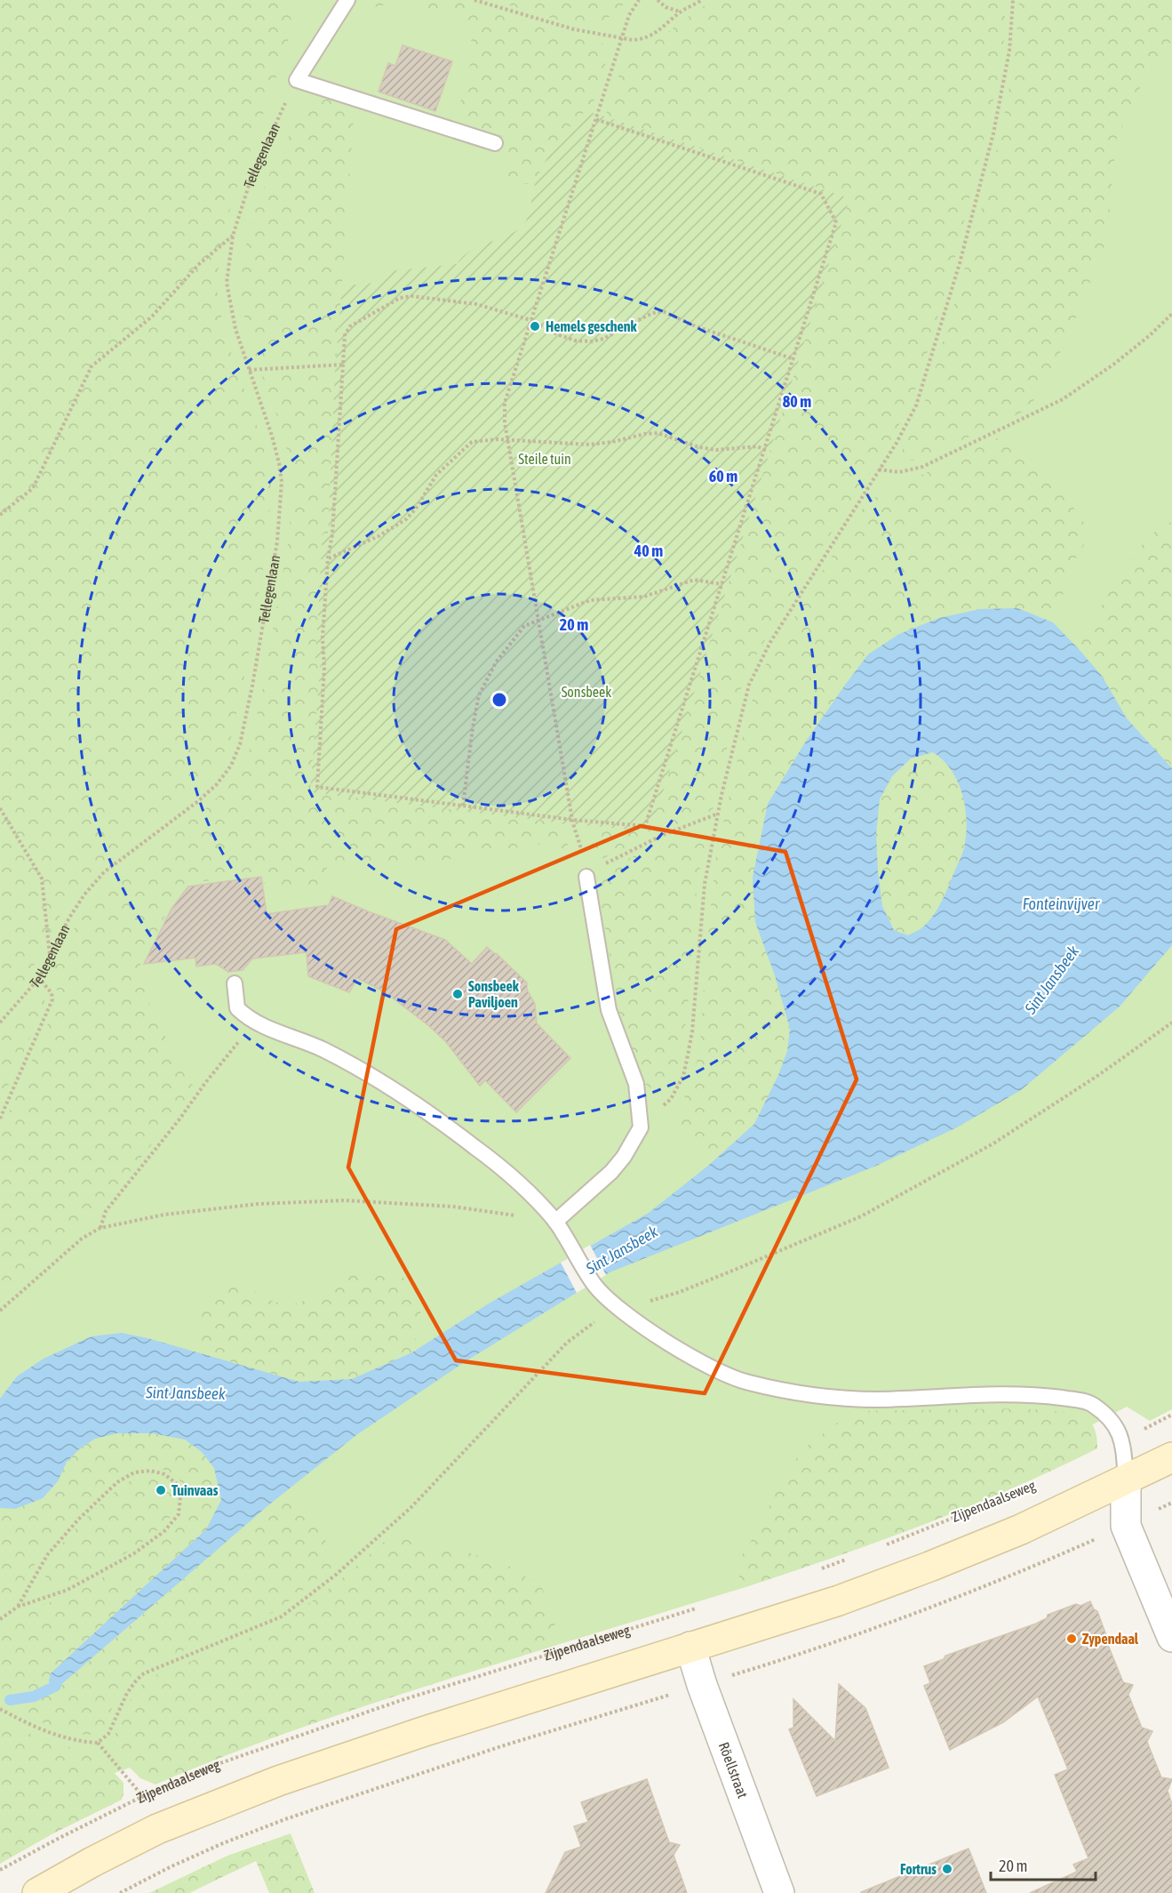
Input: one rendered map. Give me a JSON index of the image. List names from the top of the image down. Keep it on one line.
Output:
{"streets":{"street":["Röellstraat"],"path":["Tellegenlaan","Zijpendaalseweg"]},"water":["Fonteinvijver","Sint Jansbeek"],"parks":["Steile tuin","Sonsbeek"],"places":["Hemels geschenk","Sonsbeek Paviljoen","Tuinvaas","Zypendaal","Fortrus"],"scale_bar":"20 m","rings":["80 m","60 m","40 m","20 m"]}
